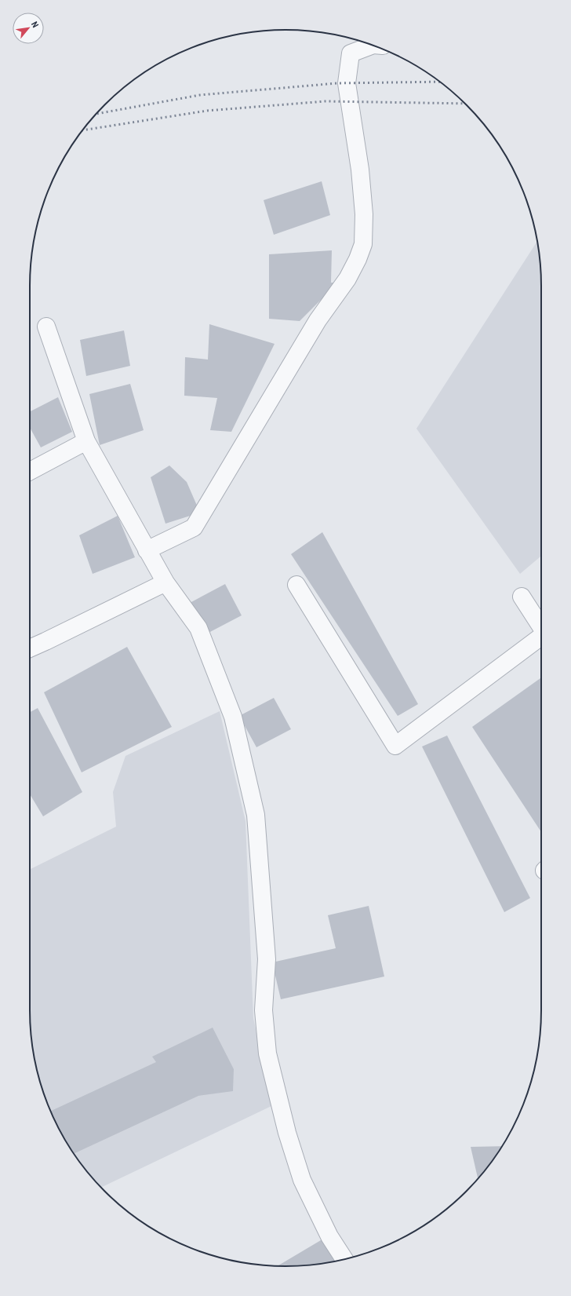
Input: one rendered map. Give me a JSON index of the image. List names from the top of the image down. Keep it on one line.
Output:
{"north":"top right"}
